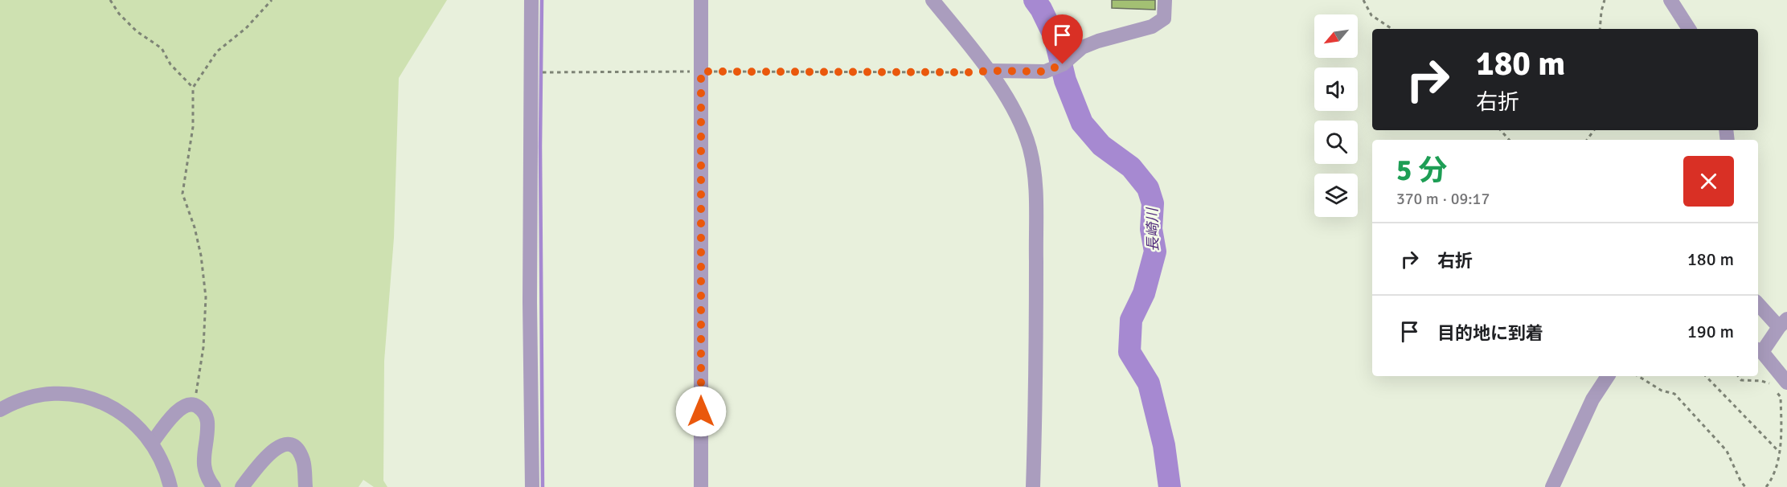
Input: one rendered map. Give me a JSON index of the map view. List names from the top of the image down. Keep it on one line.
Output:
{"water":["長崎川"],"north":"bottom left","page":{"turn":["180 m","右折"],"heading":["5 分","370 m · 09:17"],"list":[{"name":"右折","value":"180 m"},{"name":"目的地に到着","value":"190 m"}]}}
